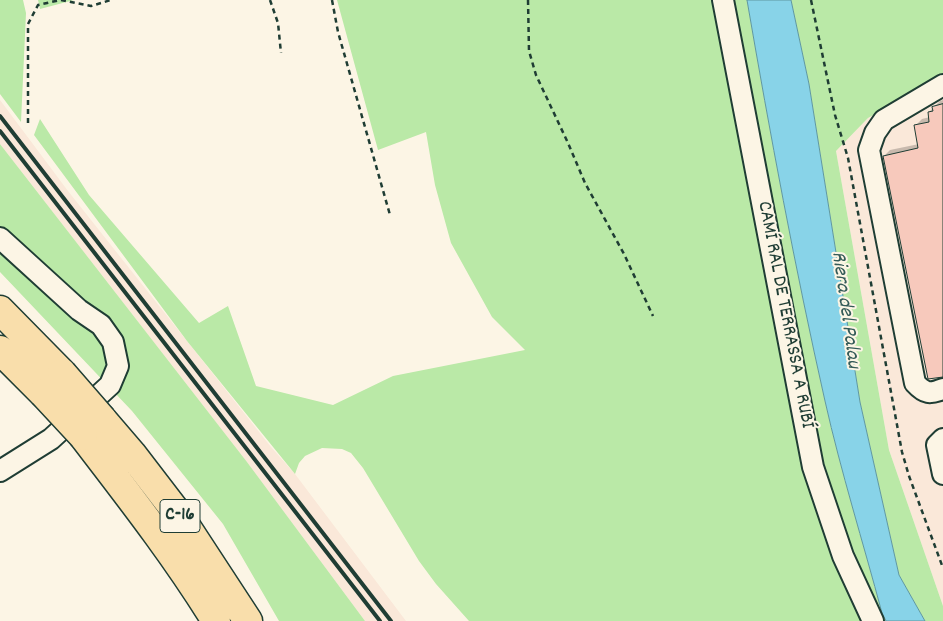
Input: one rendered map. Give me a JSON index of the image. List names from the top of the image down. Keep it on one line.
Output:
{"streets":{"highway":["C-16"],"street":["CAMÍ RAL DE TERRASSA A RUBÍ"]},"water":["Riera del Palau"]}
